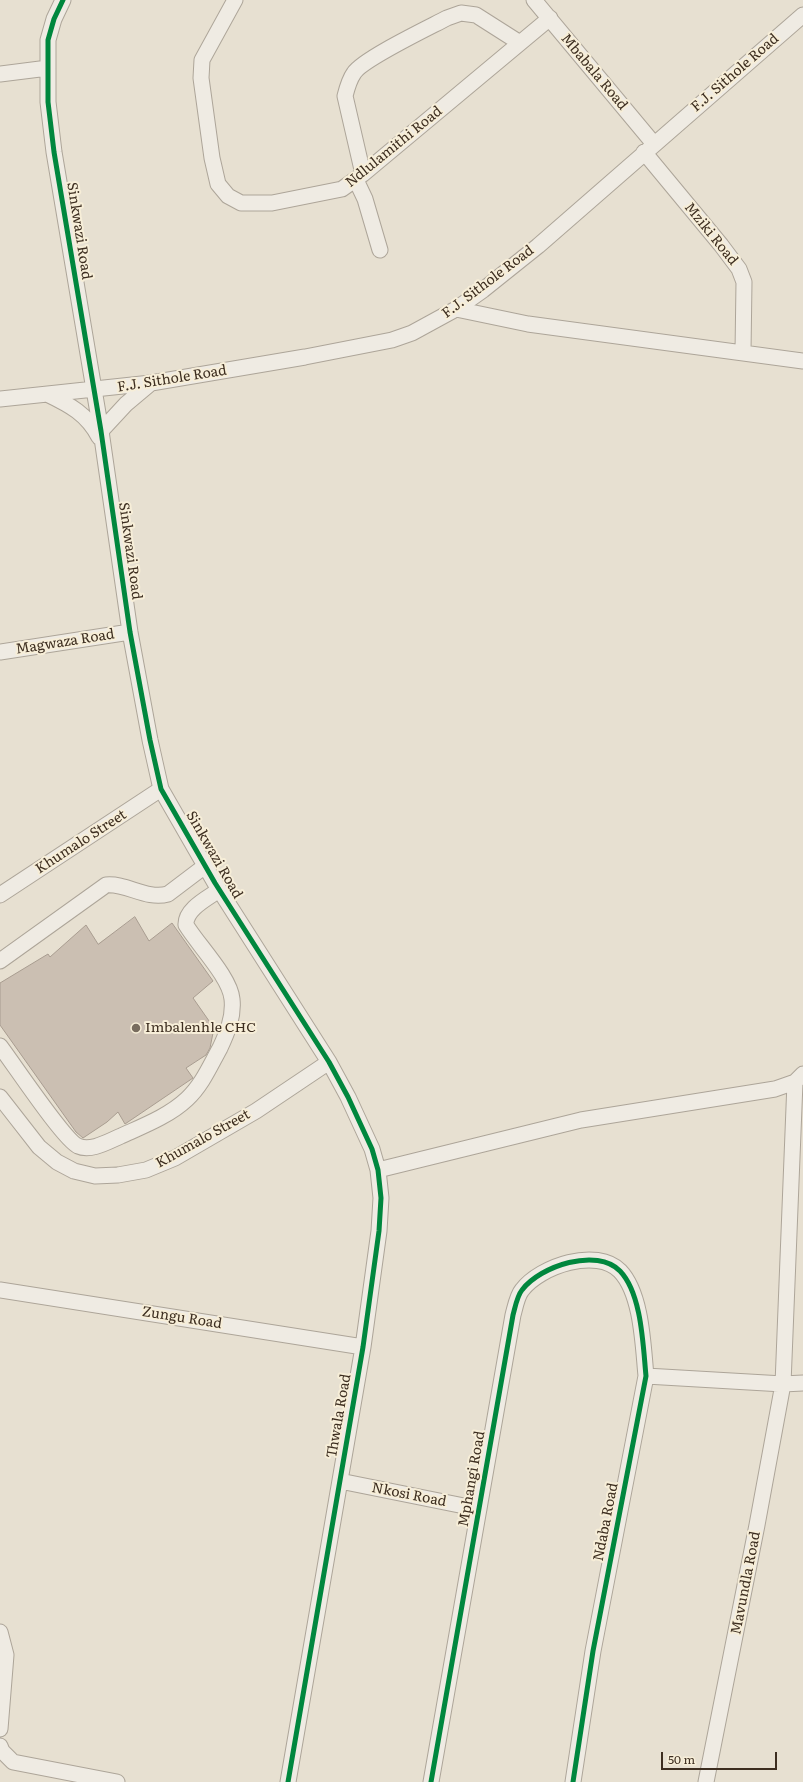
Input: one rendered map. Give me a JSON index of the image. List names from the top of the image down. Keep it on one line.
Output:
{"streets":{"street":["Mbabala Road","F.J. Sithole Road","Ndlulamithi Road","Sinkwazi Road","Mziki Road","Magwaza Road","Khumalo Street","Zungu Road","Thwala Road","Mphangi Road","Nkosi Road","Ndaba Road","Mavundla Road"]},"crossings":[["Mbabala Road","F.J. Sithole Road"],["Mbabala Road","Ndlulamithi Road"],["Mbabala Road","Mziki Road"],["F.J. Sithole Road","Sinkwazi Road"],["F.J. Sithole Road","Mziki Road"],["Sinkwazi Road","Magwaza Road"],["Sinkwazi Road","Khumalo Street"],["Sinkwazi Road","Thwala Road"],["Khumalo Street","Thwala Road"],["Zungu Road","Thwala Road"],["Thwala Road","Nkosi Road"],["Mphangi Road","Nkosi Road"],["Mphangi Road","Ndaba Road"]],"places":["Imbalenhle CHC"],"scale_bar":"50 m"}
